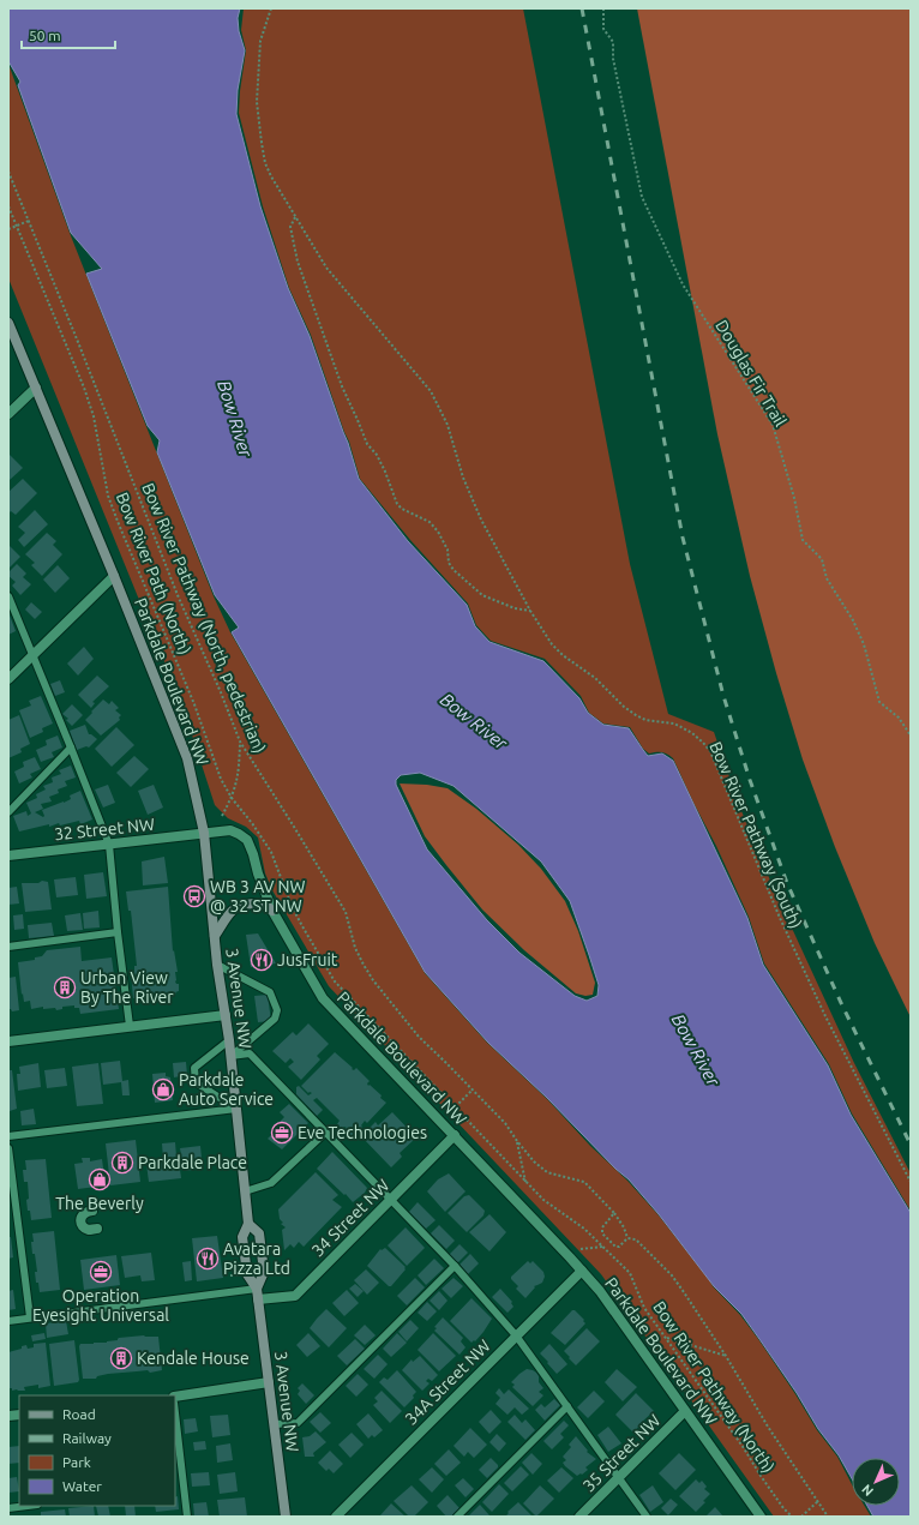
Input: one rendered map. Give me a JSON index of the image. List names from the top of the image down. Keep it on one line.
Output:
{"streets":{"main road":["Parkdale Boulevard NW","3 Avenue NW"],"street":["32 Street NW","34 Street NW","34A Street NW","35 Street NW"],"path":["Douglas Fir Trail","Bow River Path (North)","Bow River Pathway (North, pedestrian)","Bow River Pathway (South)","Bow River Pathway (North)"]},"crossings":[["Bow River Path (North)","Bow River Pathway (North)"],["Parkdale Boulevard NW","32 Street NW"],["Parkdale Boulevard NW","3 Avenue NW"],["Parkdale Boulevard NW","34 Street NW"],["Parkdale Boulevard NW","34A Street NW"],["Parkdale Boulevard NW","35 Street NW"],["32 Street NW","3 Avenue NW"],["3 Avenue NW","34 Street NW"]],"water":["Bow River"],"places":{"bus stop":["WB 3 AV NW @ 32 ST NW"],"restaurant":["JusFruit","Avatara Pizza Ltd"],"building":["Urban View By The River","Parkdale Place","Kendale House"],"shop":["Parkdale Auto Service","The Beverly"],"office":["Eve Technologies","Operation Eyesight Universal"]},"legend":["Road","Railway","Park","Water"],"scale_bar":"50 m","north":"bottom left"}
